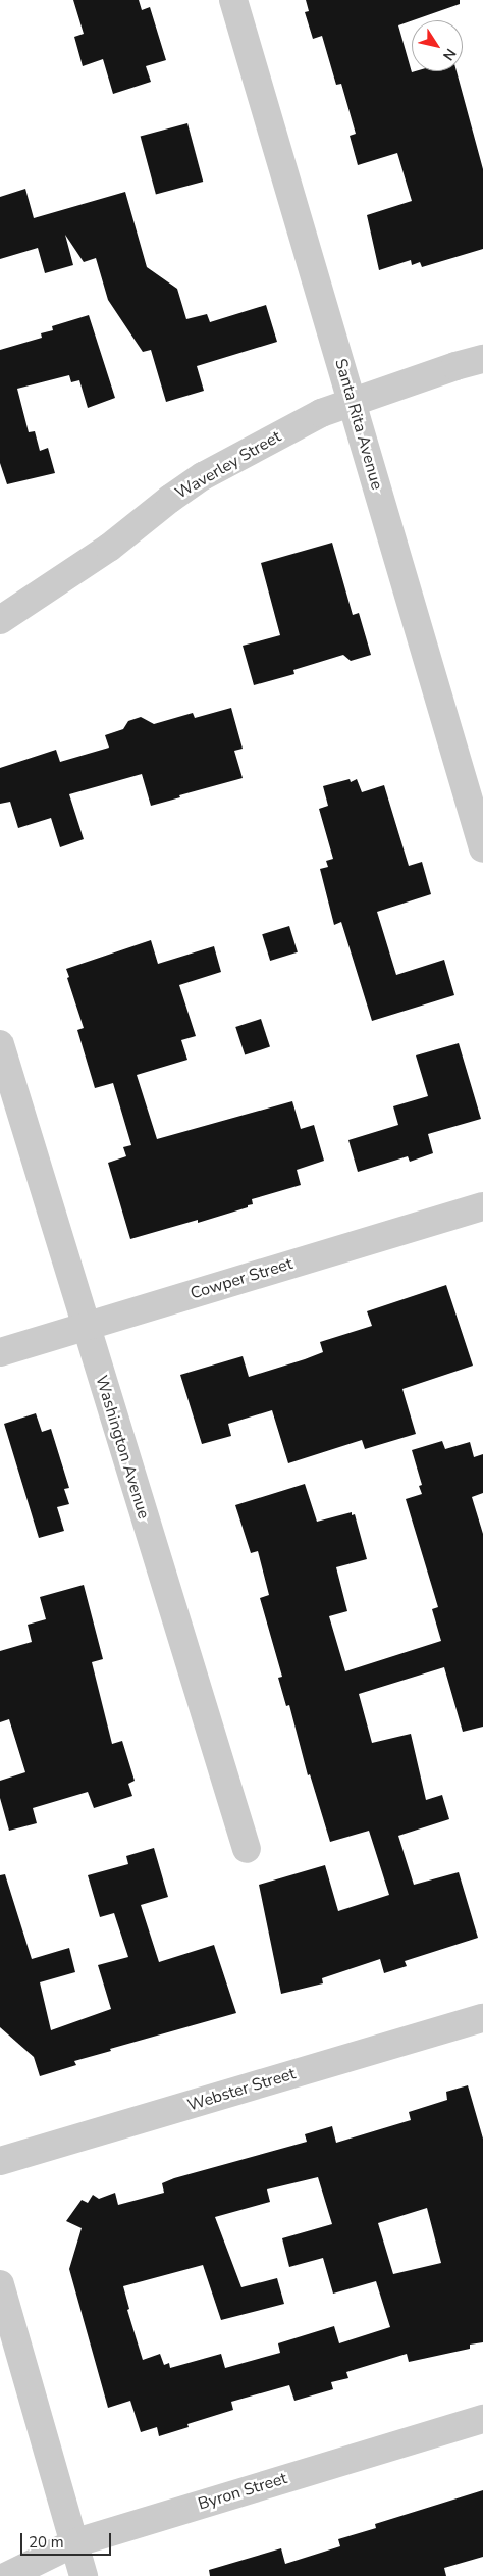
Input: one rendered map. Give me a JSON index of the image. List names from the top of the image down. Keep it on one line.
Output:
{"streets":{"street":["Santa Rita Avenue","Waverley Street","Cowper Street","Washington Avenue","Webster Street","Byron Street"]},"crossings":[["Santa Rita Avenue","Waverley Street"],["Cowper Street","Washington Avenue"]],"scale_bar":"20 m","north":"bottom right"}
